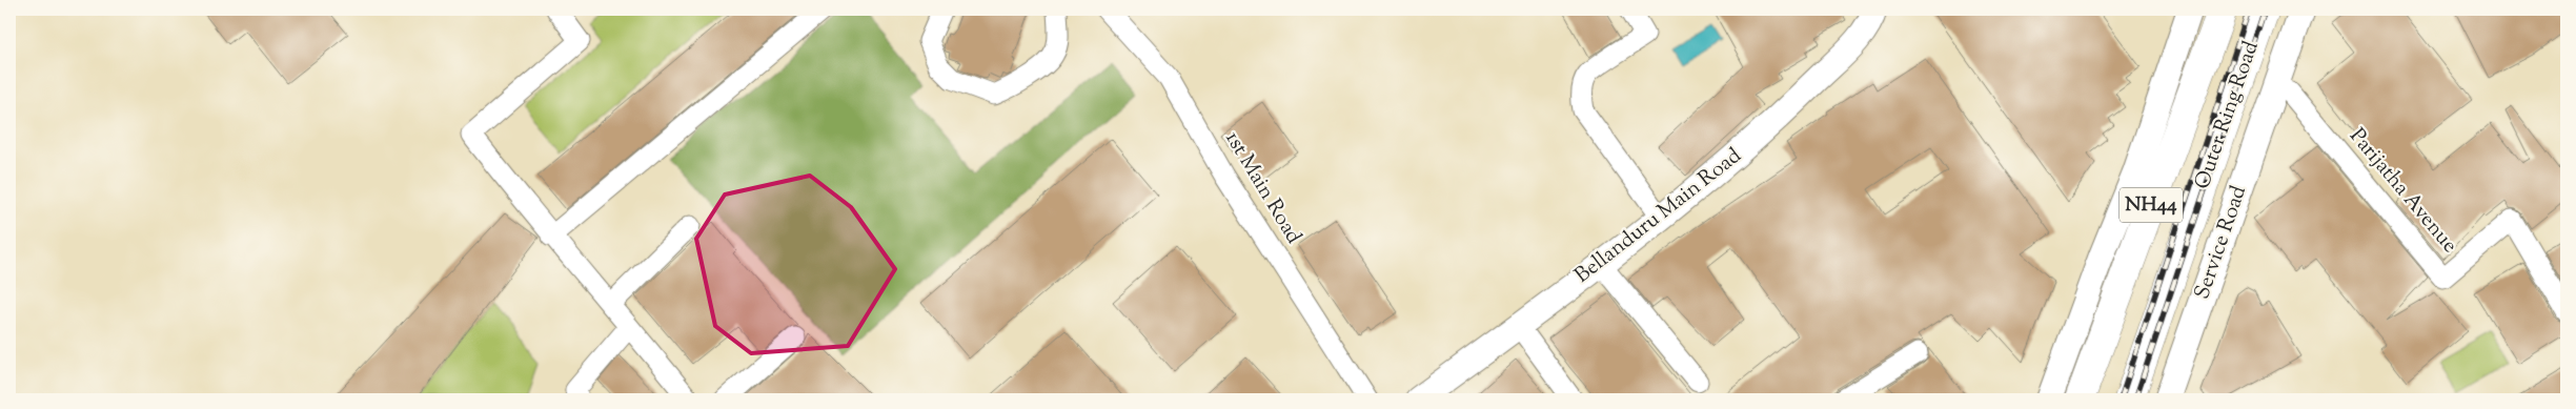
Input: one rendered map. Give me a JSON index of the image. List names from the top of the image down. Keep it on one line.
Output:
{"streets":{"highway":["Outer Ring Road","NH44"],"street":["1st Main Road","Parijatha Avenue","Bellanduru Main Road","Service Road"]},"crossings":[["Parijatha Avenue","Service Road"]]}
